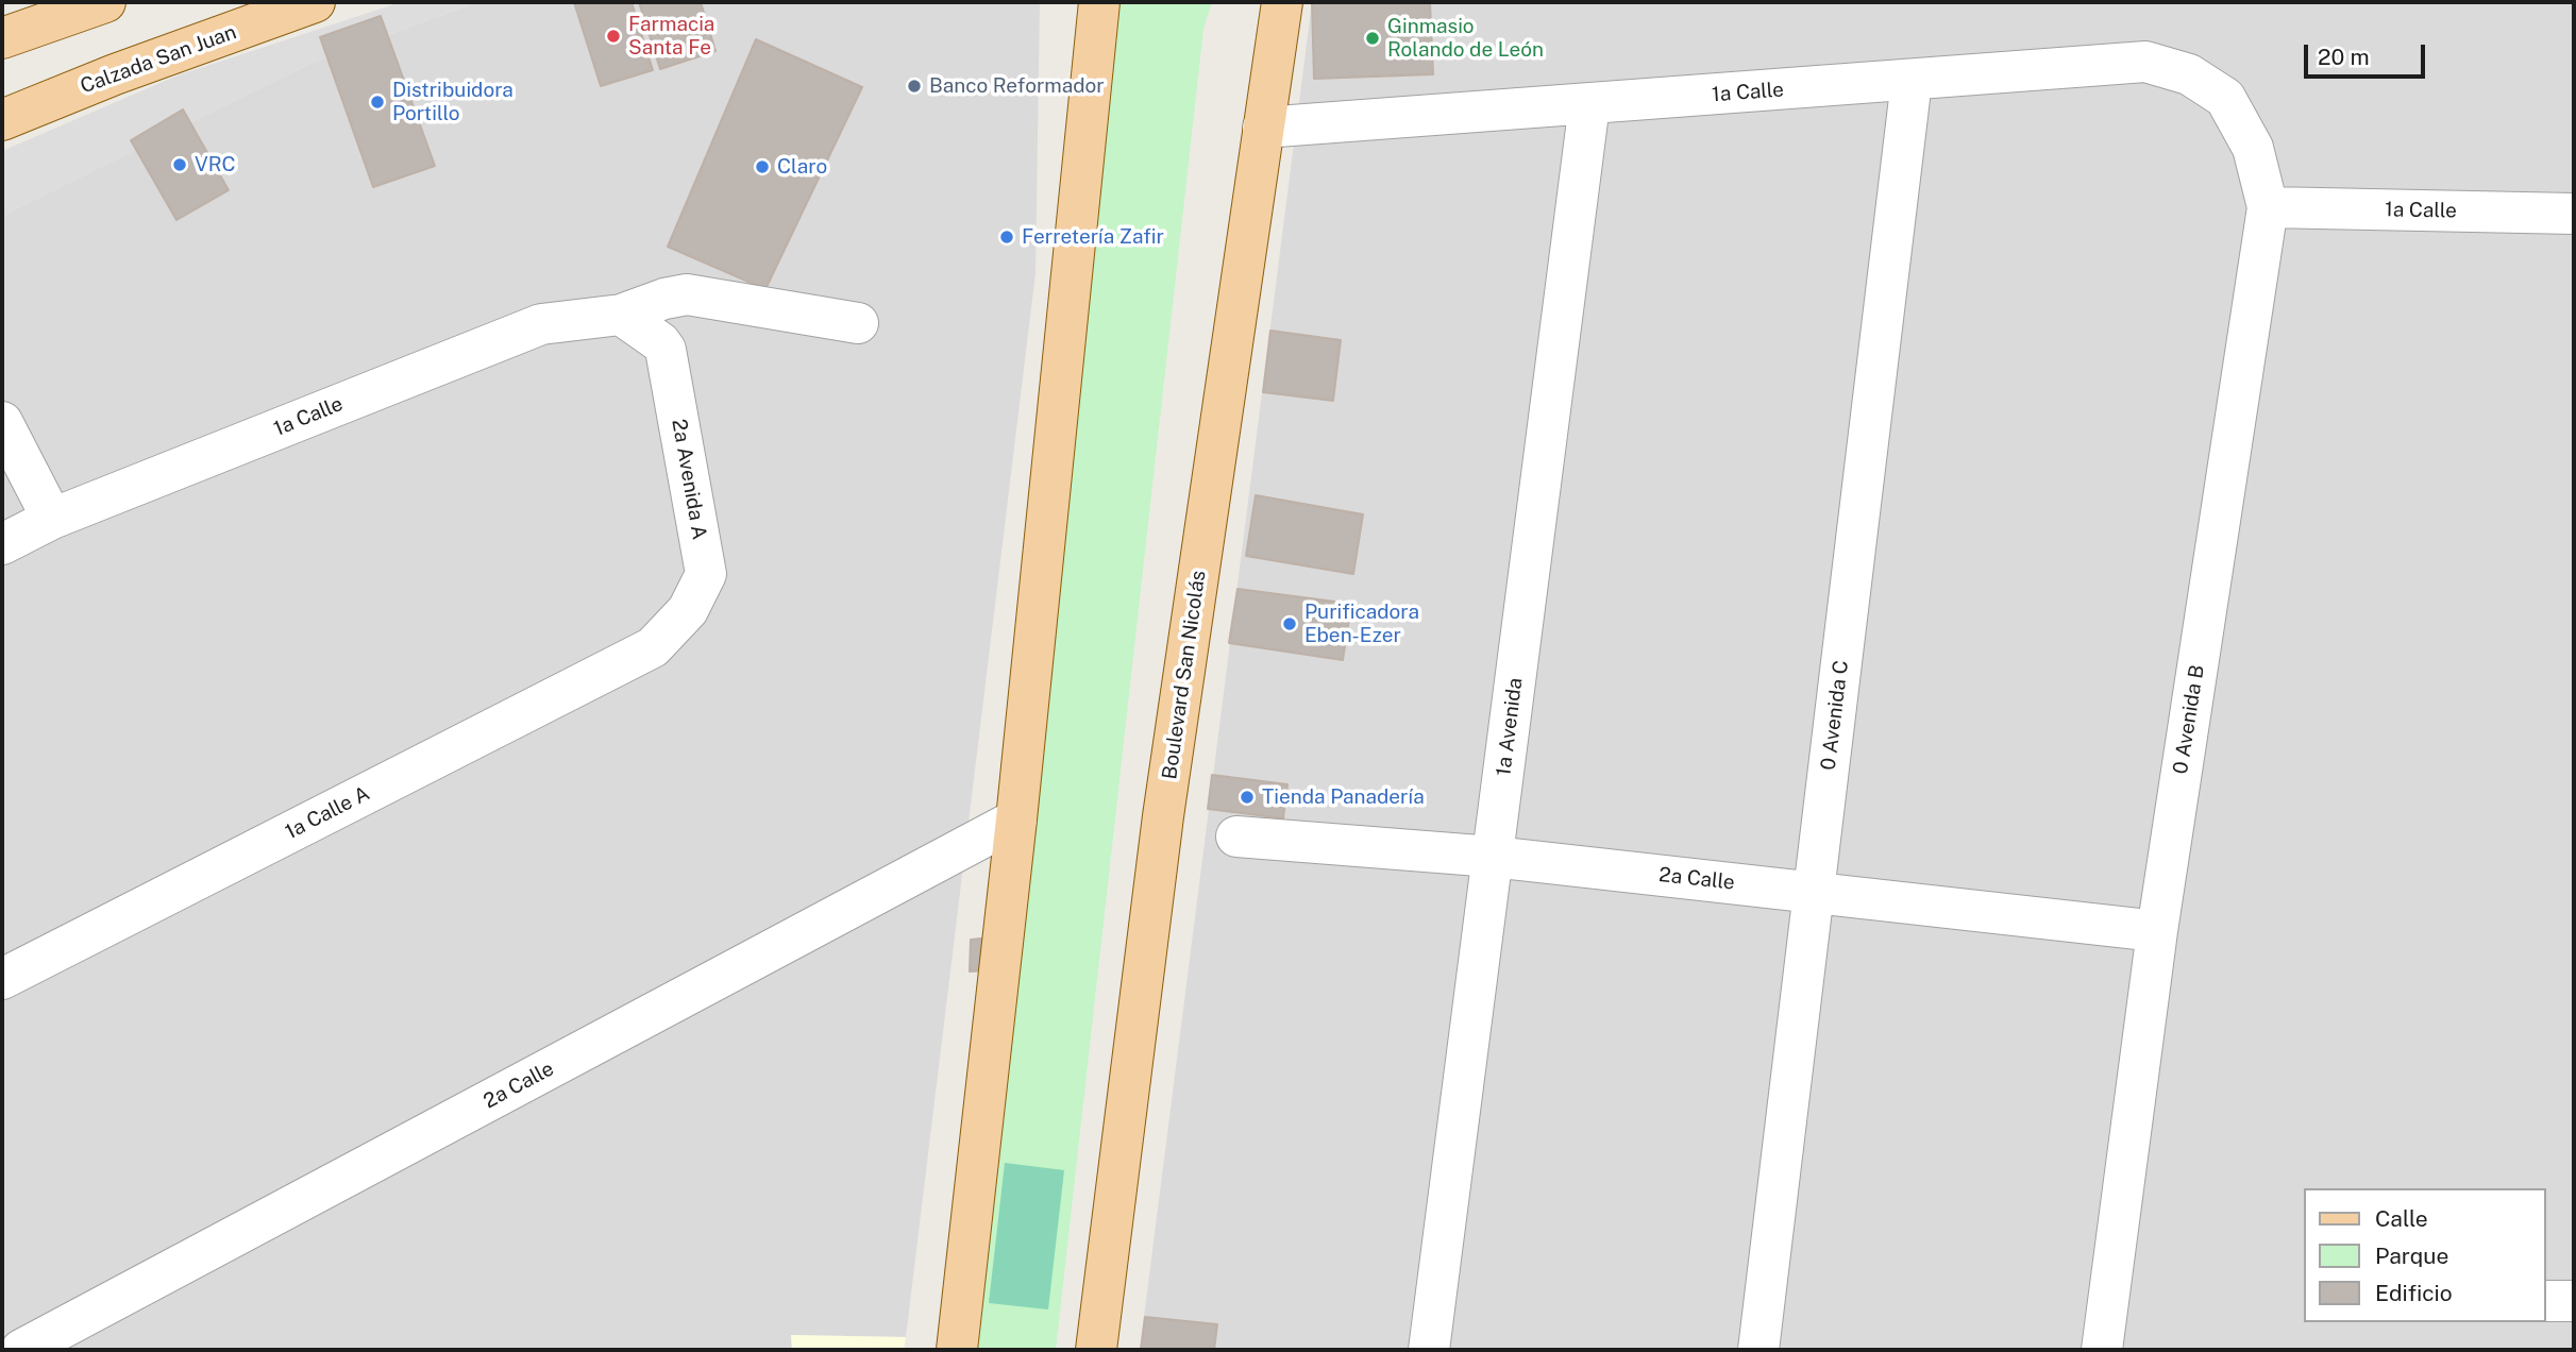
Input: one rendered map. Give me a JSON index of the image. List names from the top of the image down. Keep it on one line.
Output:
{"streets":{"main road":["Calzada San Juan","Boulevard San Nicolás"],"street":["1a Calle","2a Avenida A","0 Avenida C","0 Avenida B","1a Avenida","1a Calle A","2a Calle"]},"crossings":[["1a Calle","2a Avenida A"],["1a Calle","Boulevard San Nicolás"],["1a Calle","0 Avenida C"],["1a Calle","0 Avenida B"],["1a Calle","1a Avenida"],["2a Avenida A","1a Calle A"],["0 Avenida C","2a Calle"],["0 Avenida B","2a Calle"],["1a Avenida","2a Calle"]],"places":["Farmacia Santa Fe","Ginmasio Rolando de León","Banco Reformador","Distribuidora Portillo","VRC","Claro","Ferretería Zafir","Purificadora Eben-Ezer","Tienda Panadería"],"legend":["Calle","Parque","Edificio"],"scale_bar":"20 m"}
